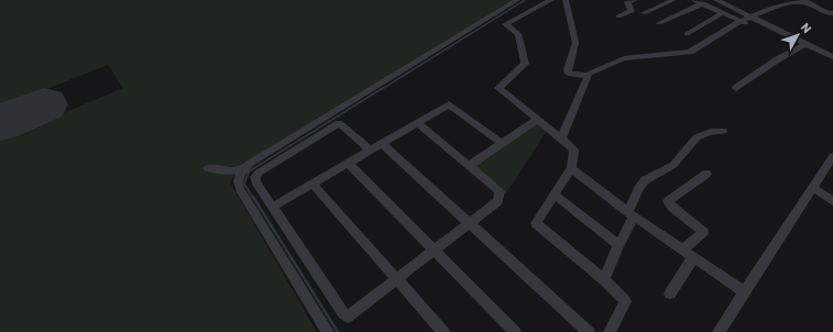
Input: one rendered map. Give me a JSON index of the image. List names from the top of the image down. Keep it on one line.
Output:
{"north":"top right"}
